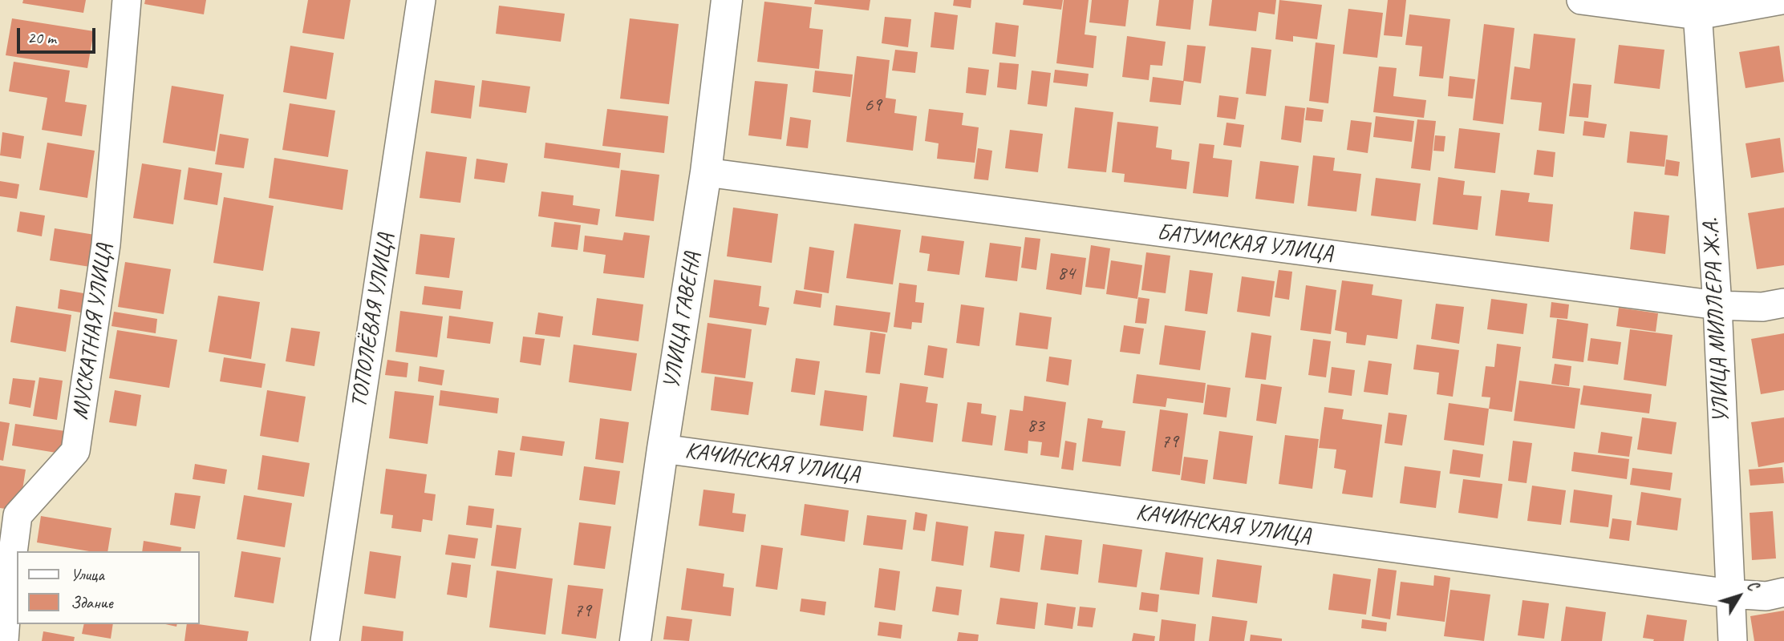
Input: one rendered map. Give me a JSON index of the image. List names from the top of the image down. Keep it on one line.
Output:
{"streets":{"street":["БАТУМСКАЯ УЛИЦА","ТОПОЛЁВАЯ УЛИЦА","УЛИЦА ГАВЕНА","УЛИЦА МИЛЛЕРА Ж.А.","МУСКАТНАЯ УЛИЦА","КАЧИНСКАЯ УЛИЦА"]},"crossings":[["БАТУМСКАЯ УЛИЦА","УЛИЦА ГАВЕНА"],["БАТУМСКАЯ УЛИЦА","УЛИЦА МИЛЛЕРА Ж.А."],["УЛИЦА ГАВЕНА","КАЧИНСКАЯ УЛИЦА"],["УЛИЦА МИЛЛЕРА Ж.А.","КАЧИНСКАЯ УЛИЦА"]],"house_numbers":["69","84","83","79","79"],"legend":["Улица","Здание"],"scale_bar":"20 m","north":"top right"}
